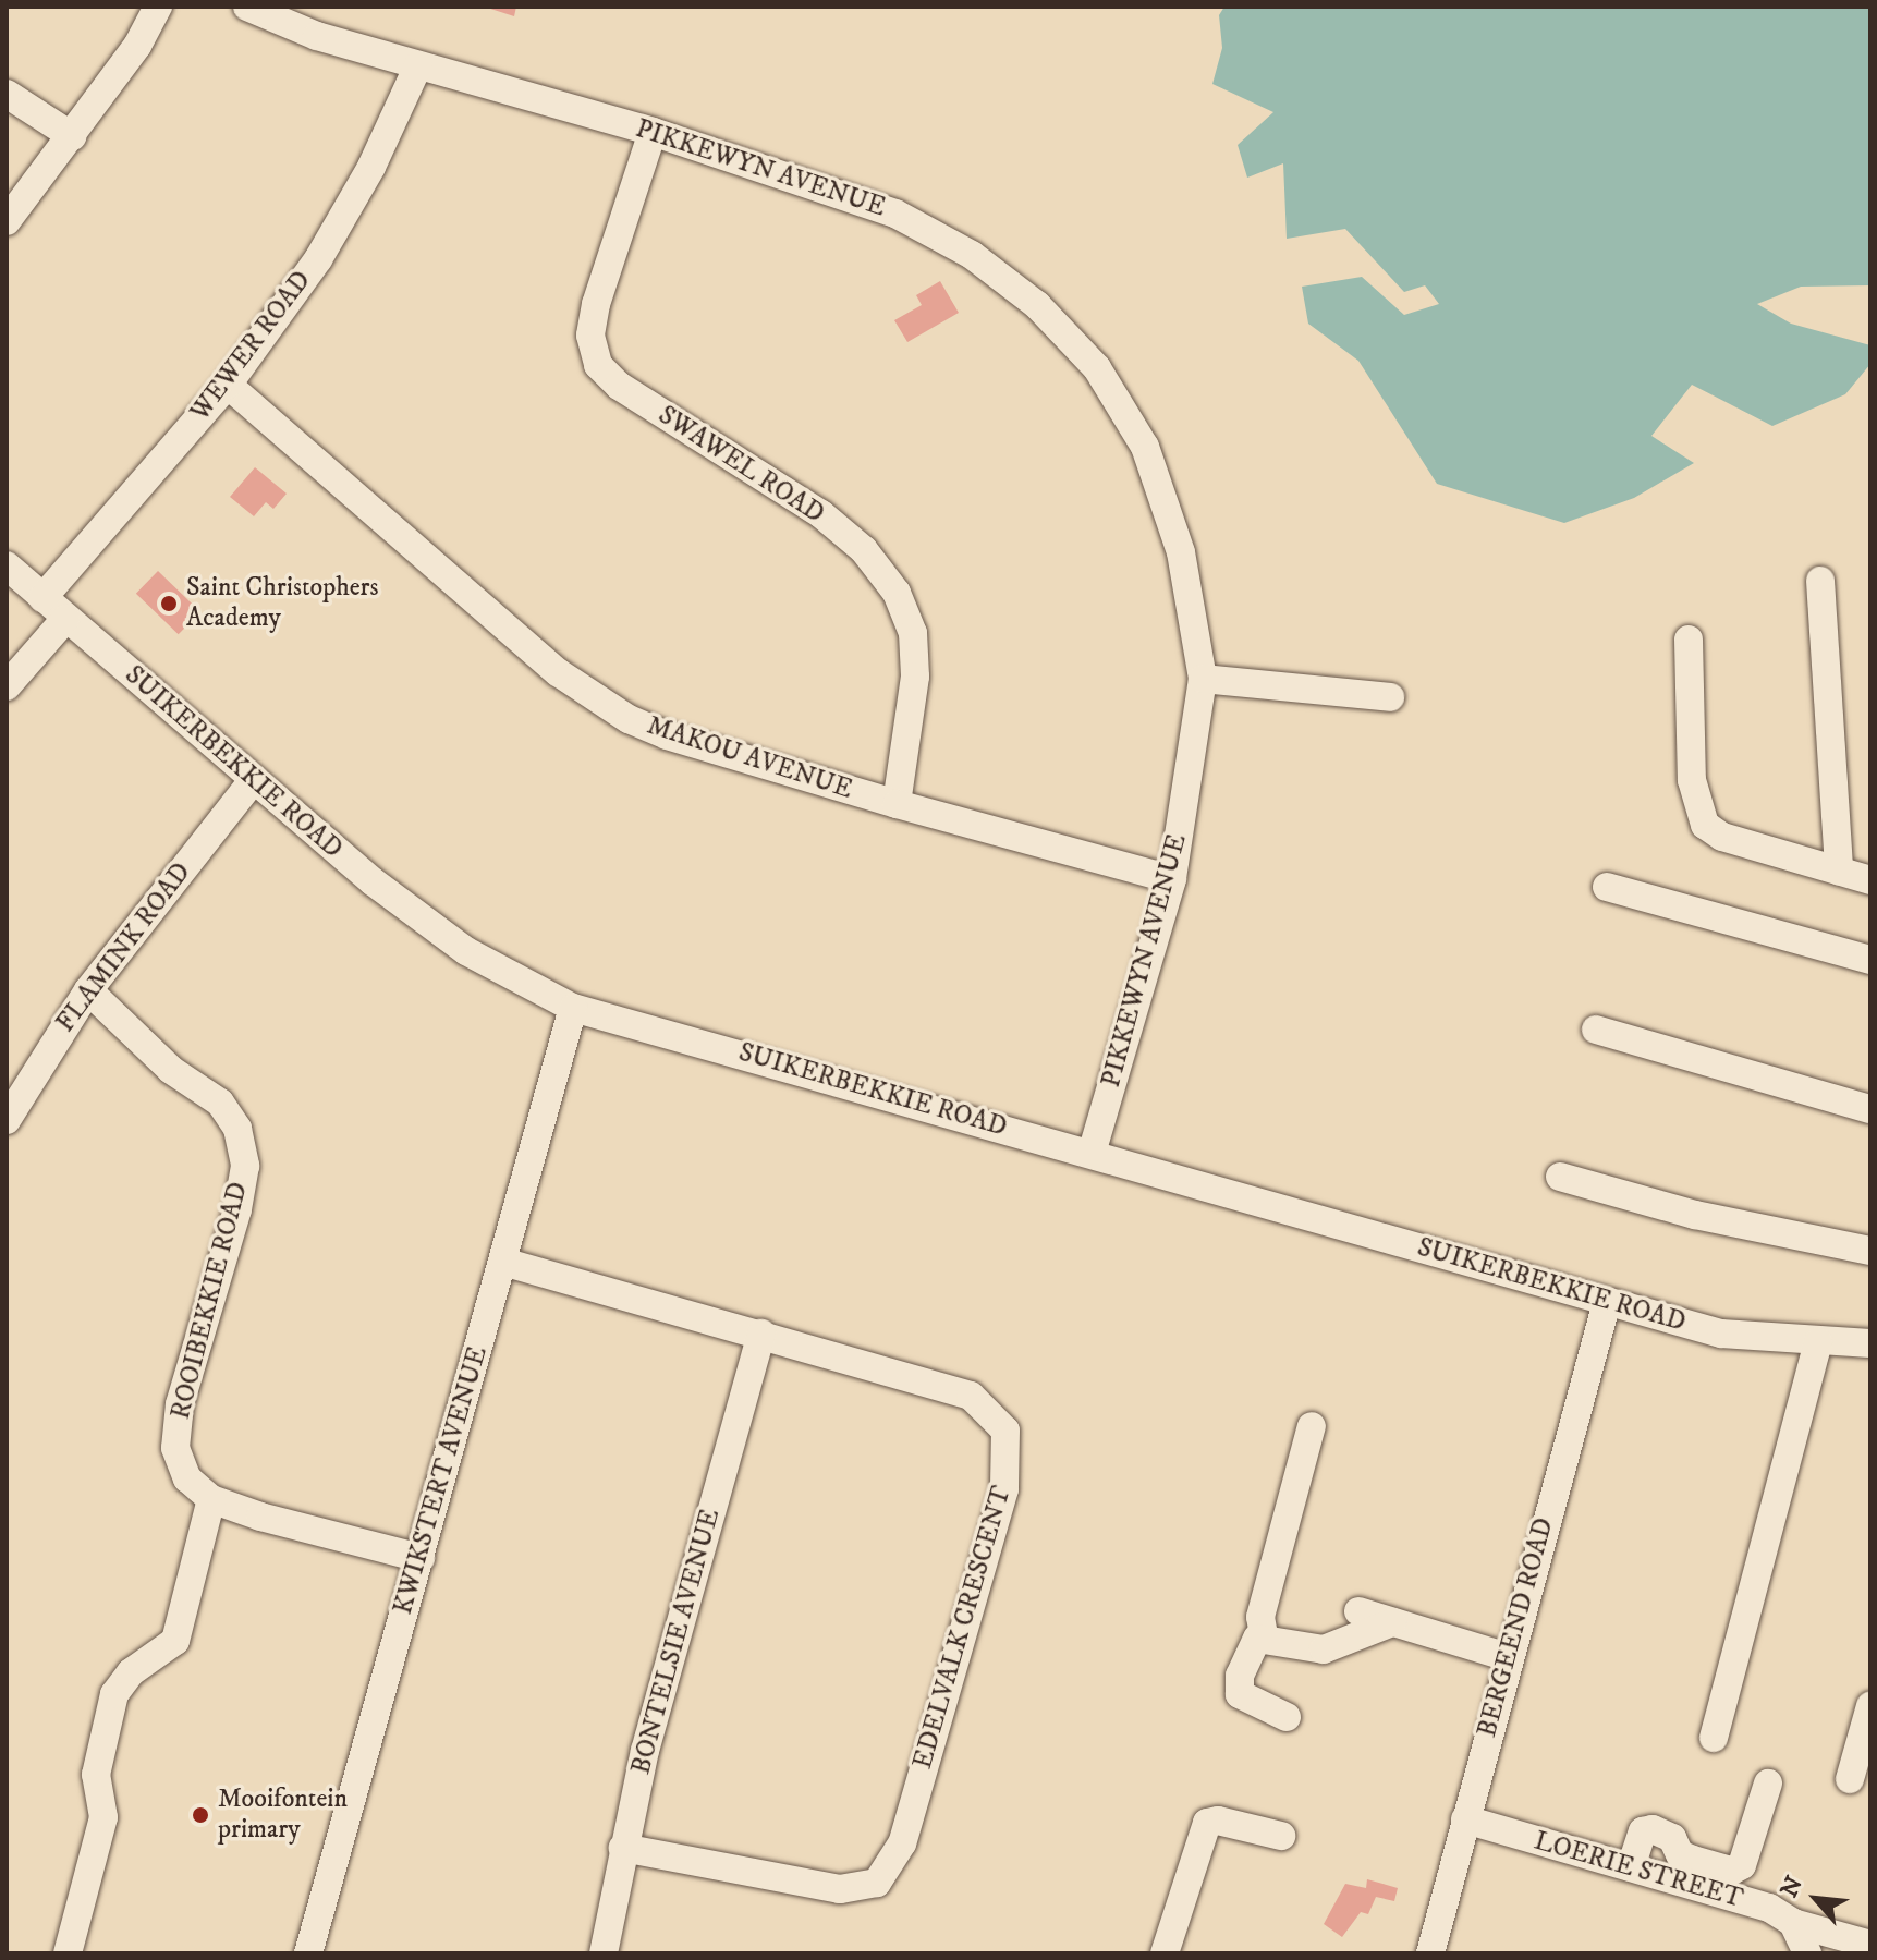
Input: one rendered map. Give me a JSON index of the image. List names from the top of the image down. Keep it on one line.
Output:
{"streets":{"street":["PIKKEWYN AVENUE","WEWER ROAD","SWAWEL ROAD","MAKOU AVENUE","SUIKERBEKKIE ROAD","FLAMINK ROAD","ROOIBEKKIE ROAD","KWIKSTERT AVENUE","EDELVALK CRESCENT","BERGEEND ROAD","BONTELSIE AVENUE","LOERIE STREET"]},"crossings":[["PIKKEWYN AVENUE","WEWER ROAD"],["PIKKEWYN AVENUE","SWAWEL ROAD"],["PIKKEWYN AVENUE","MAKOU AVENUE"],["PIKKEWYN AVENUE","SUIKERBEKKIE ROAD"],["WEWER ROAD","MAKOU AVENUE"],["WEWER ROAD","SUIKERBEKKIE ROAD"],["SWAWEL ROAD","MAKOU AVENUE"],["SUIKERBEKKIE ROAD","FLAMINK ROAD"],["SUIKERBEKKIE ROAD","KWIKSTERT AVENUE"],["SUIKERBEKKIE ROAD","BERGEEND ROAD"],["FLAMINK ROAD","ROOIBEKKIE ROAD"],["KWIKSTERT AVENUE","EDELVALK CRESCENT"],["EDELVALK CRESCENT","BONTELSIE AVENUE"],["BERGEEND ROAD","LOERIE STREET"]],"places":["Saint Christophers Academy","Mooifontein primary"],"north":"top left"}
